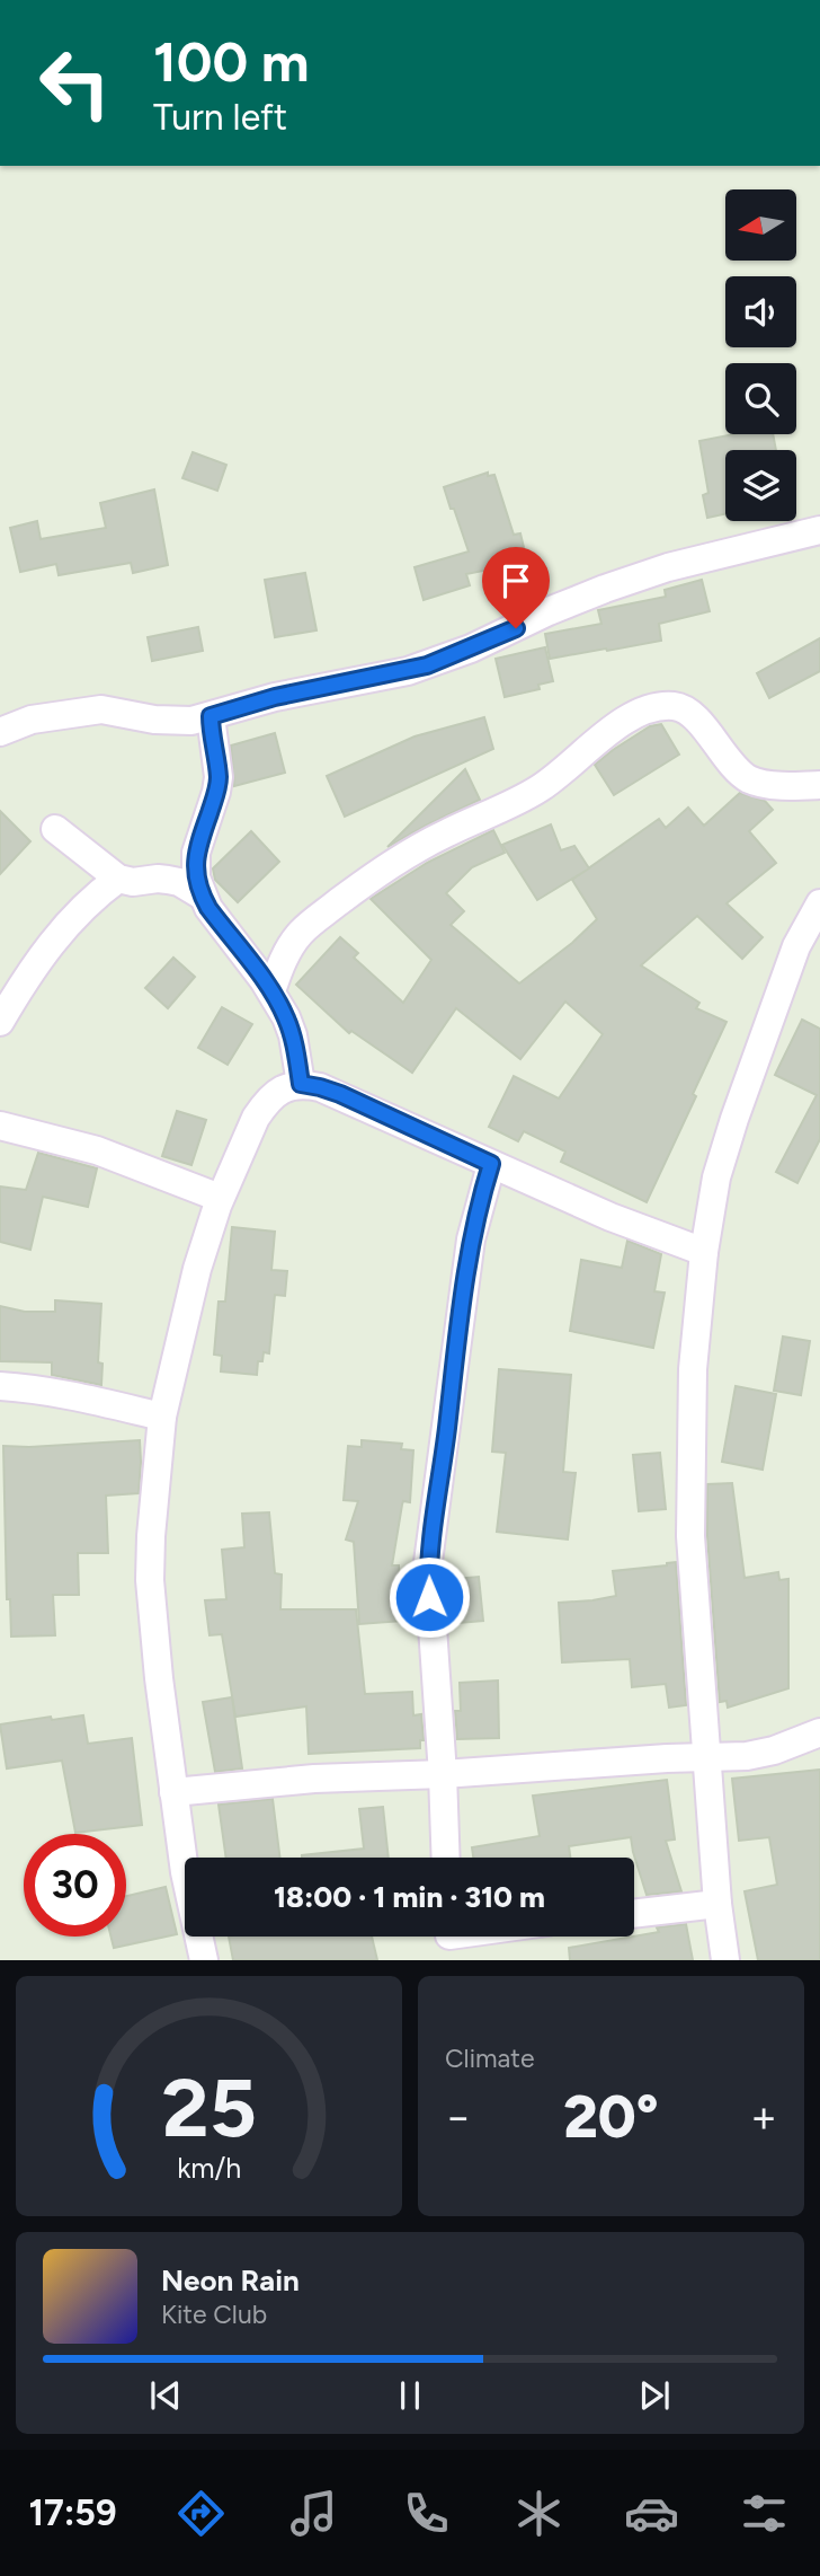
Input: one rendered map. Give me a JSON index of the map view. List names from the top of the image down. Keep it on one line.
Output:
{"north":"left","page":{"turn":["100 m","Turn left"],"limit":"30","trip":"18:00 · 1 min · 310 m","tile":"Climate","heat":["−","20°","+"],"song":["Neon Rain","Kite Club"],"tabs":"17:59","gauge":["25","km/h"]}}
